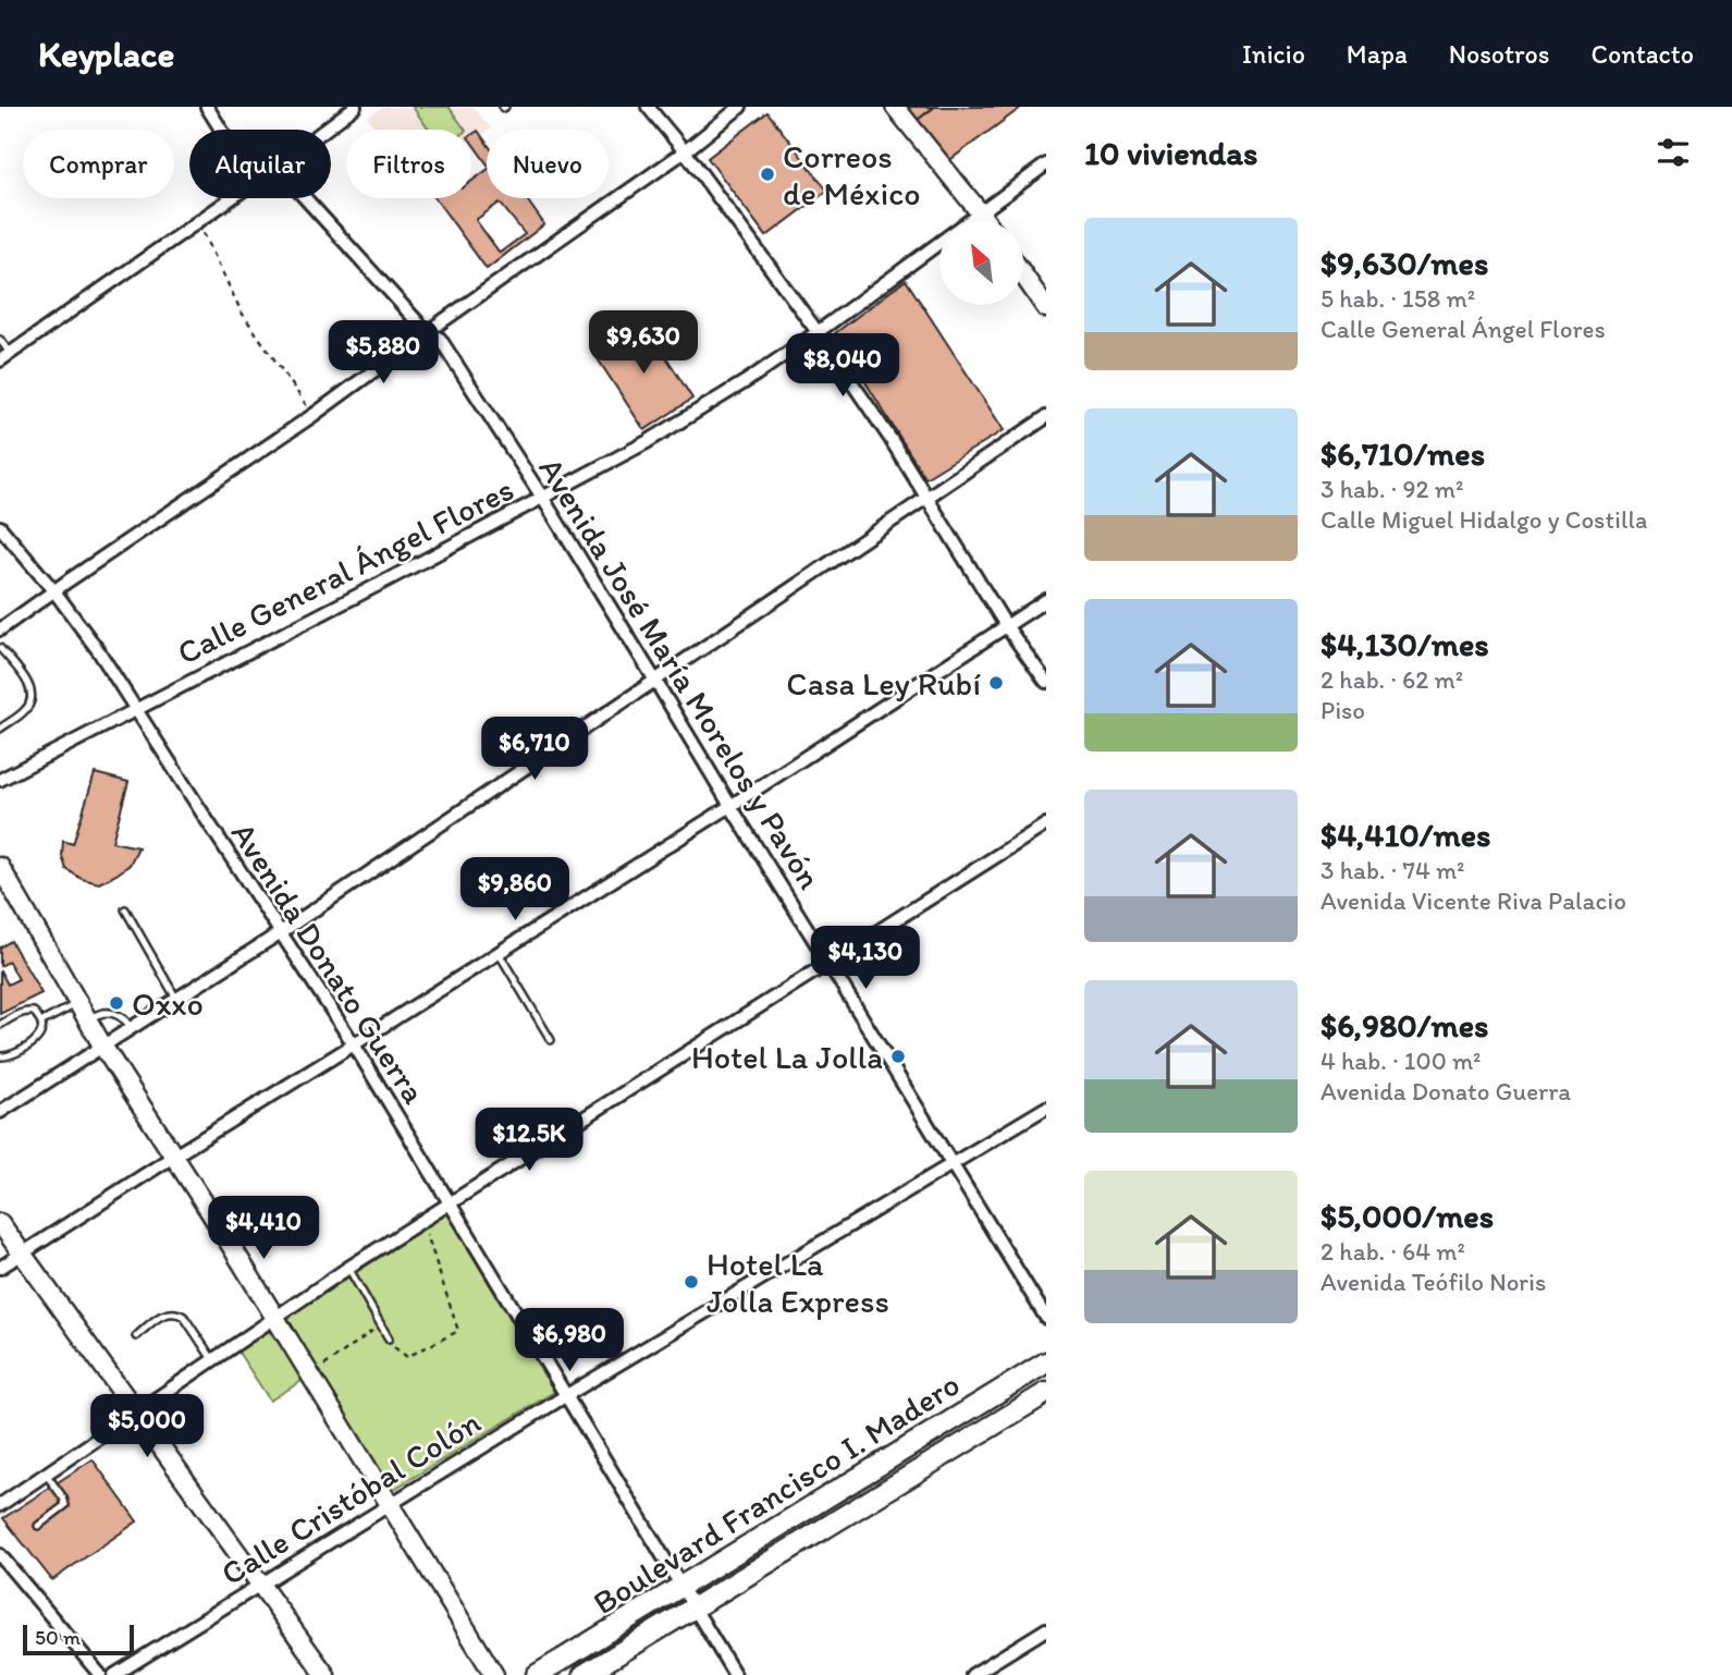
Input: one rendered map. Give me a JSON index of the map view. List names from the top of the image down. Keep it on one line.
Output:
{"streets":{"main road":["Boulevard Francisco I. Madero"],"street":["Calle General Ángel Flores","Avenida José María Morelos y Pavón","Avenida Donato Guerra","Calle Cristóbal Colón"]},"crossings":[["Calle General Ángel Flores","Avenida José María Morelos y Pavón"],["Calle General Ángel Flores","Avenida Donato Guerra"],["Avenida José María Morelos y Pavón","Calle Cristóbal Colón"],["Avenida Donato Guerra","Boulevard Francisco I. Madero"],["Avenida Donato Guerra","Calle Cristóbal Colón"]],"places":["Correos de México","Casa Ley Rubí","Oxxo","Hotel La Jolla","Hotel La Jolla Express"],"scale_bar":"50 m","north":"top left","page":{"header":"Keyplace","nav":["Inicio","Mapa","Nosotros","Contacto"],"heading":"10 viviendas","chip":["Comprar","Alquilar","Filtros","Nuevo"],"list":[{"name":"$9,630/mes","note":"5 hab. · 158 m² · Calle General Ángel Flores"},{"name":"$6,710/mes","note":"3 hab. · 92 m² · Calle Miguel Hidalgo y Costilla"},{"name":"$4,130/mes","note":"2 hab. · 62 m² · Piso"},{"name":"$4,410/mes","note":"3 hab. · 74 m² · Avenida Vicente Riva Palacio"},{"name":"$6,980/mes","note":"4 hab. · 100 m² · Avenida Donato Guerra"},{"name":"$5,000/mes","note":"2 hab. · 64 m² · Avenida Teófilo Noris"}],"price":["$9,630","$5,880","$8,040","$6,710","$9,860","$4,130","$12.5K","$4,410","$6,980","$5,000"],"scale":"50 m"}}
